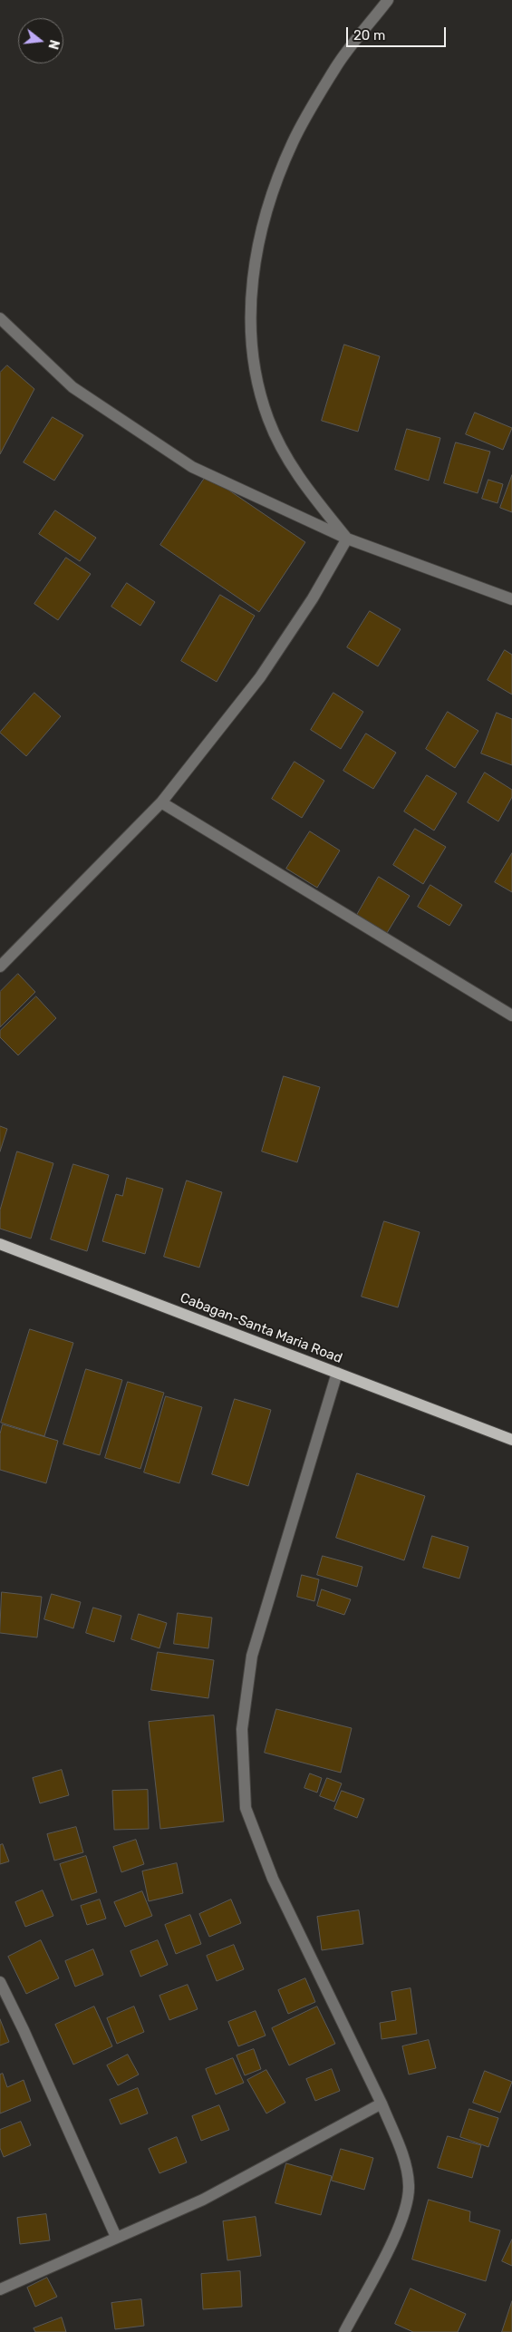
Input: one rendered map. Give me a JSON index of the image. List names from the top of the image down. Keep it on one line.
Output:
{"streets":{"main road":["Cabagan-Santa Maria Road"]},"scale_bar":"20 m","north":"right"}
